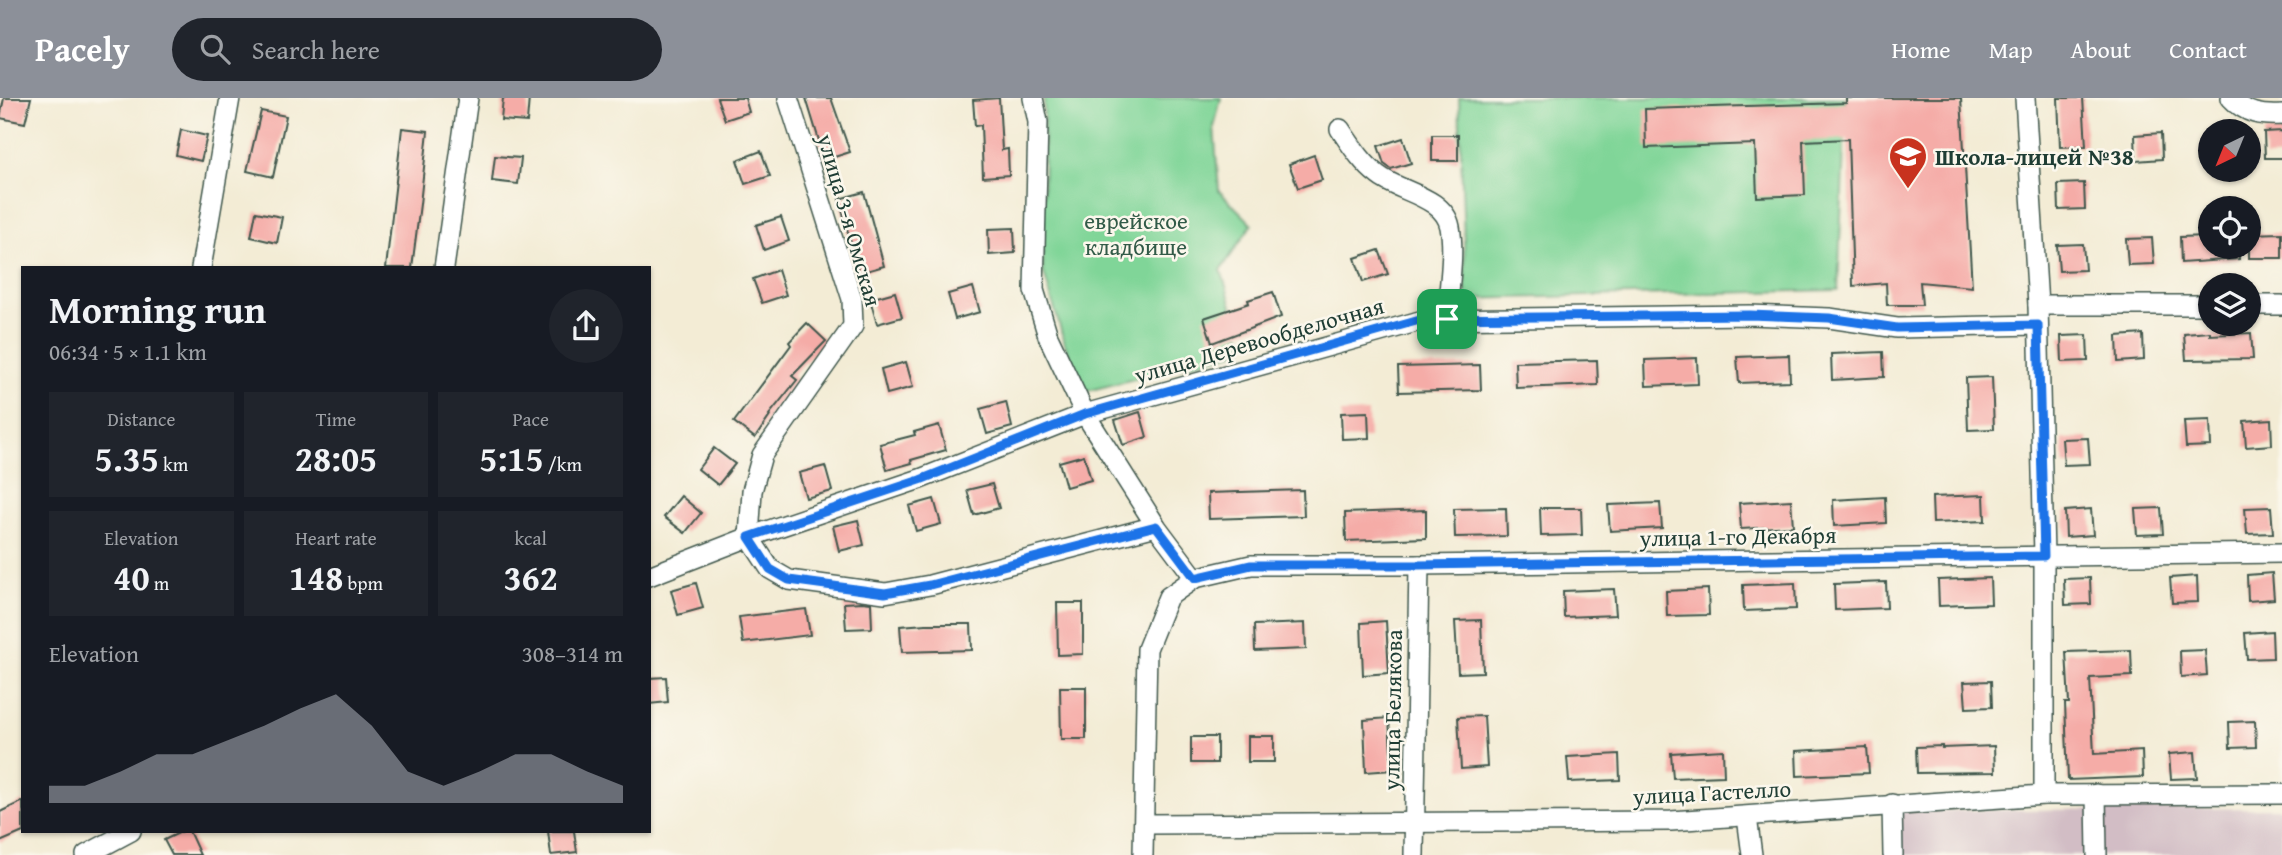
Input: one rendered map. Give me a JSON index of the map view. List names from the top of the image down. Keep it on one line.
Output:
{"streets":{"street":["улица 3-я Омская","улица Деревообделочная","улица 1-го Декабря","улица Белякова","улица Гастелло"]},"crossings":[["улица 3-я Омская","улица Деревообделочная"],["улица 1-го Декабря","улица Белякова"],["улица Белякова","улица Гастелло"]],"parks":["еврейское кладбище"],"places":{"school or university":["Школа-лицей №38"]},"north":"bottom left","page":{"header":"Pacely","search":"Search here","nav":["Home","Map","About","Contact"],"heading":["Morning run","06:34 · 5 × 1.1 km"],"stats":[["Distance","5.35 km"],["Time","28:05"],["Pace","5:15 /km"],["Elevation","40 m"],["Heart rate","148 bpm"],["kcal","362"]],"chart":["Elevation","308–314 m"]}}
